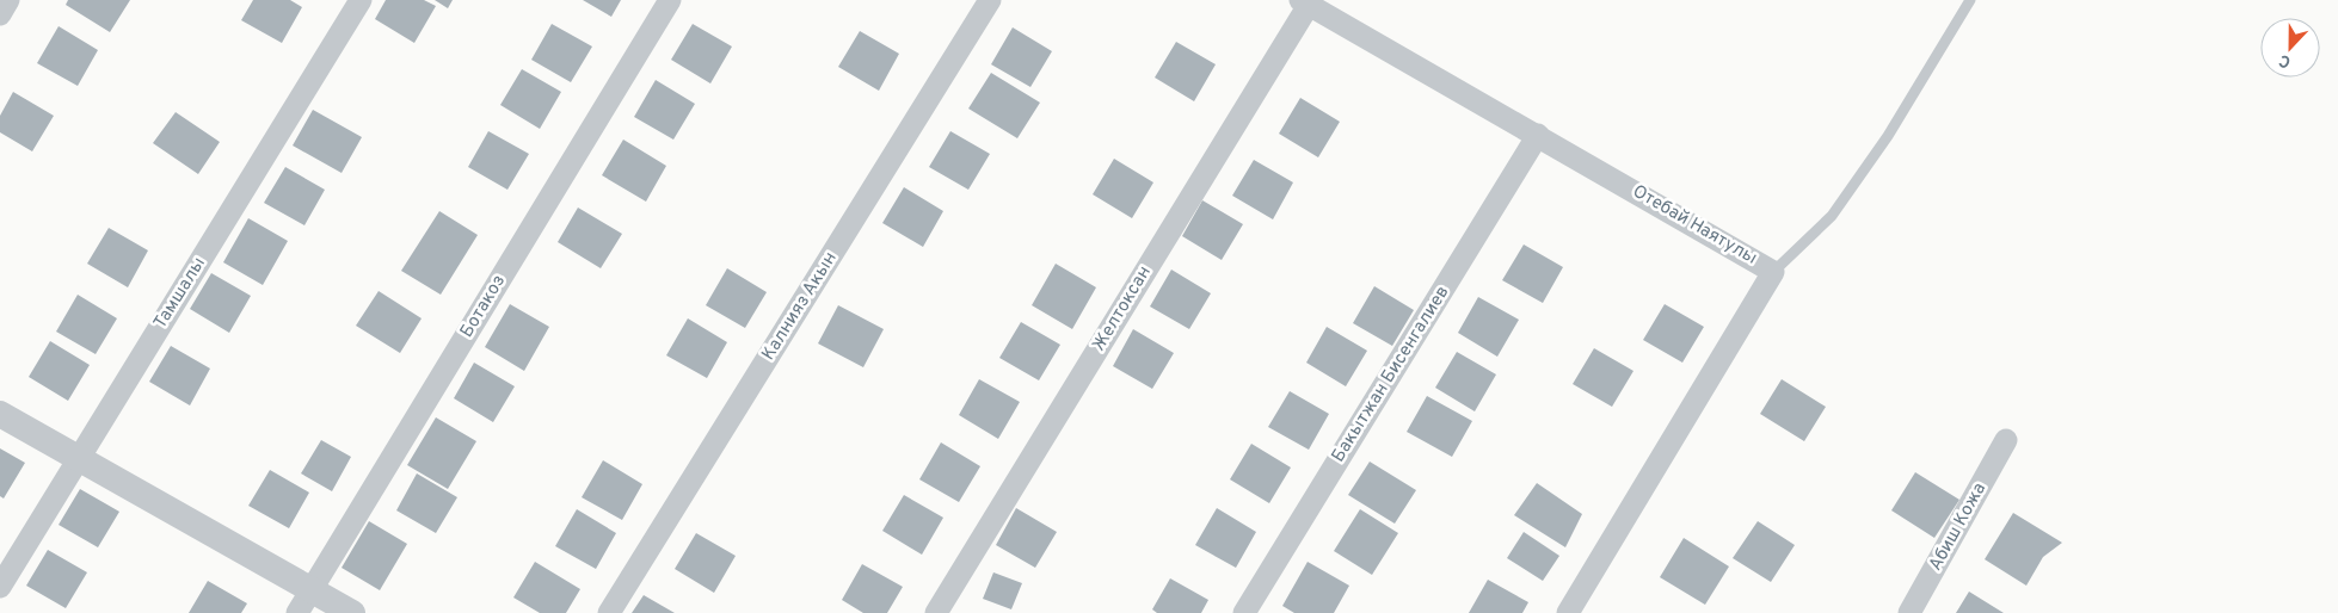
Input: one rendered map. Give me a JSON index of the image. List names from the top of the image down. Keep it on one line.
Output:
{"streets":{"street":["Отебай Наятулы","Тамшалы","Ботакоз","Калнияз Акын","Желтоксан","Бакытжан Бисенгалиев","Абиш Кожа"]},"crossings":[["Отебай Наятулы","Желтоксан"],["Отебай Наятулы","Бакытжан Бисенгалиев"]],"north":"bottom"}
